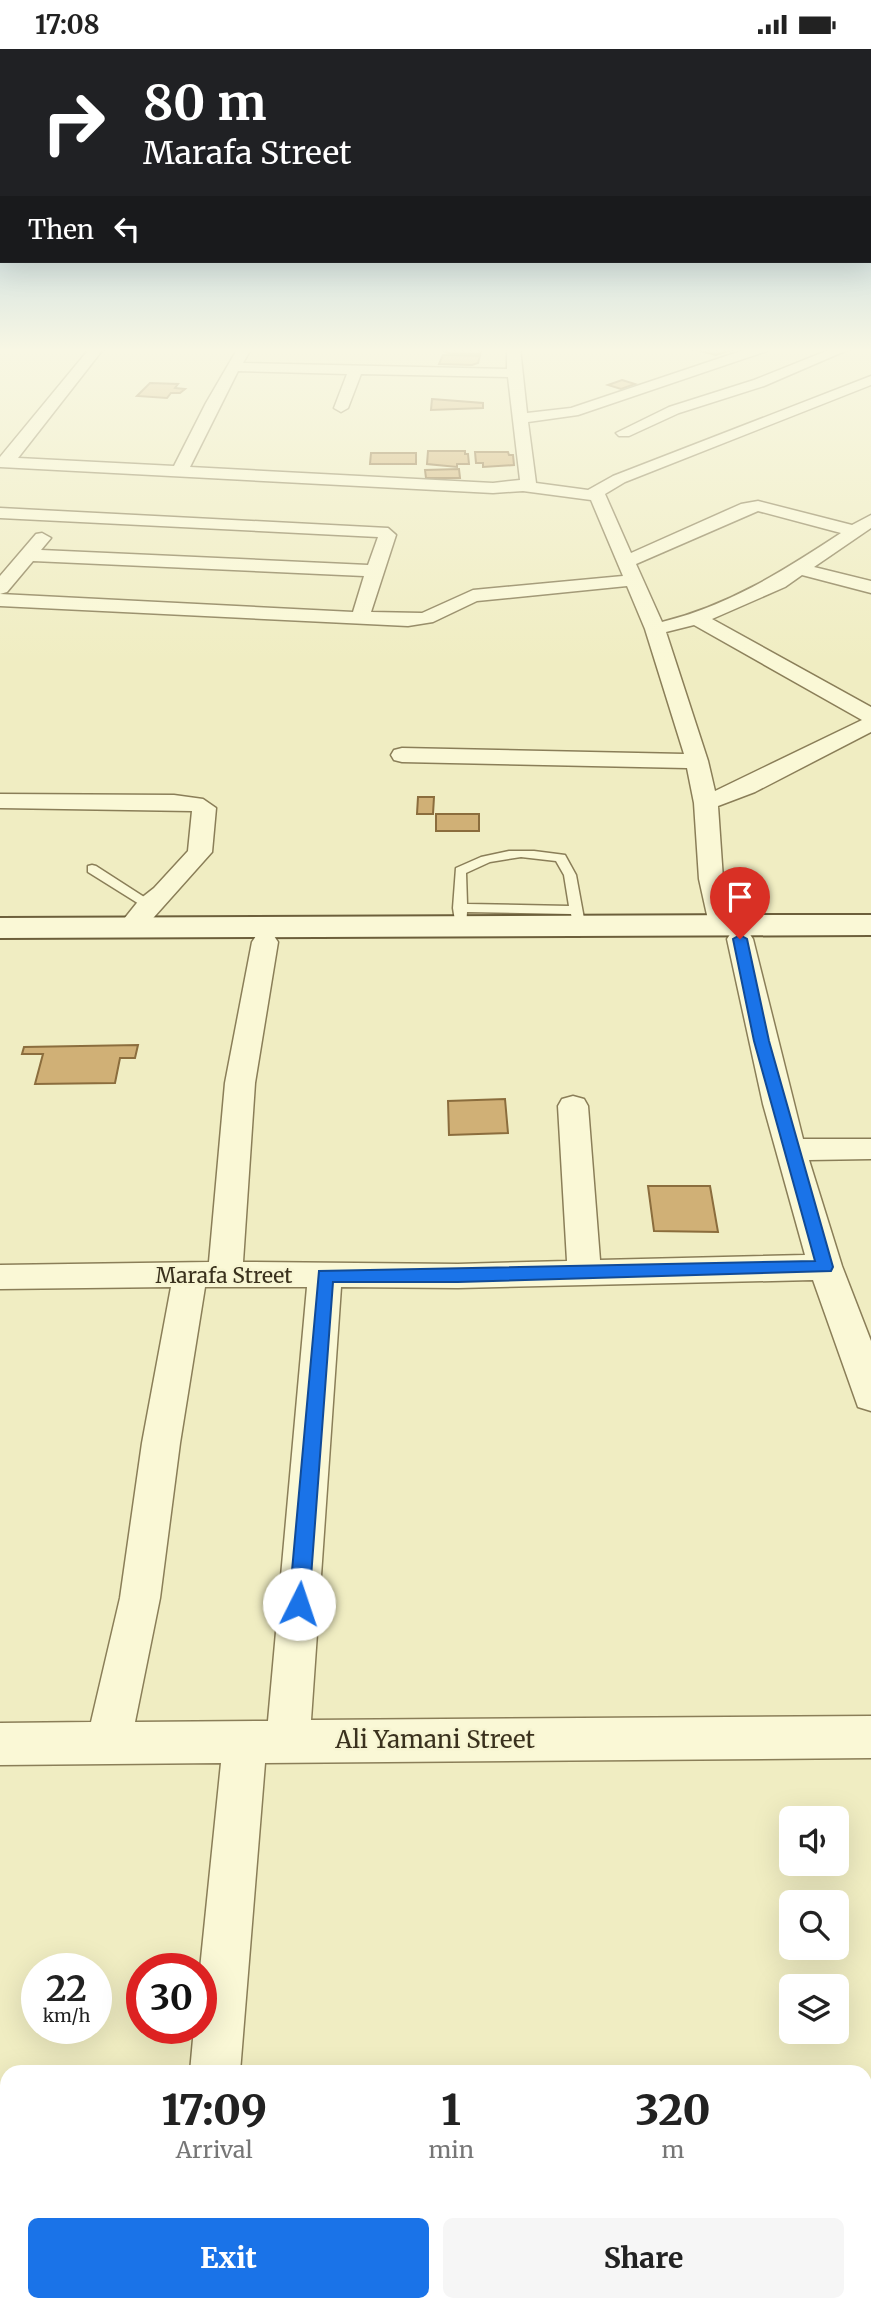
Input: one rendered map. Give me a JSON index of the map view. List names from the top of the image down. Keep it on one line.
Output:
{"streets":{"street":["Marafa Street","Ali Yamani Street"]},"page":{"status":"17:08","turn":["80 m","Marafa Street"],"then":"Then","speed":"22 km/h","limit":"30","eta":["17:09","Arrival","1","min","320","m"],"buttons":["Exit","Share"]}}
